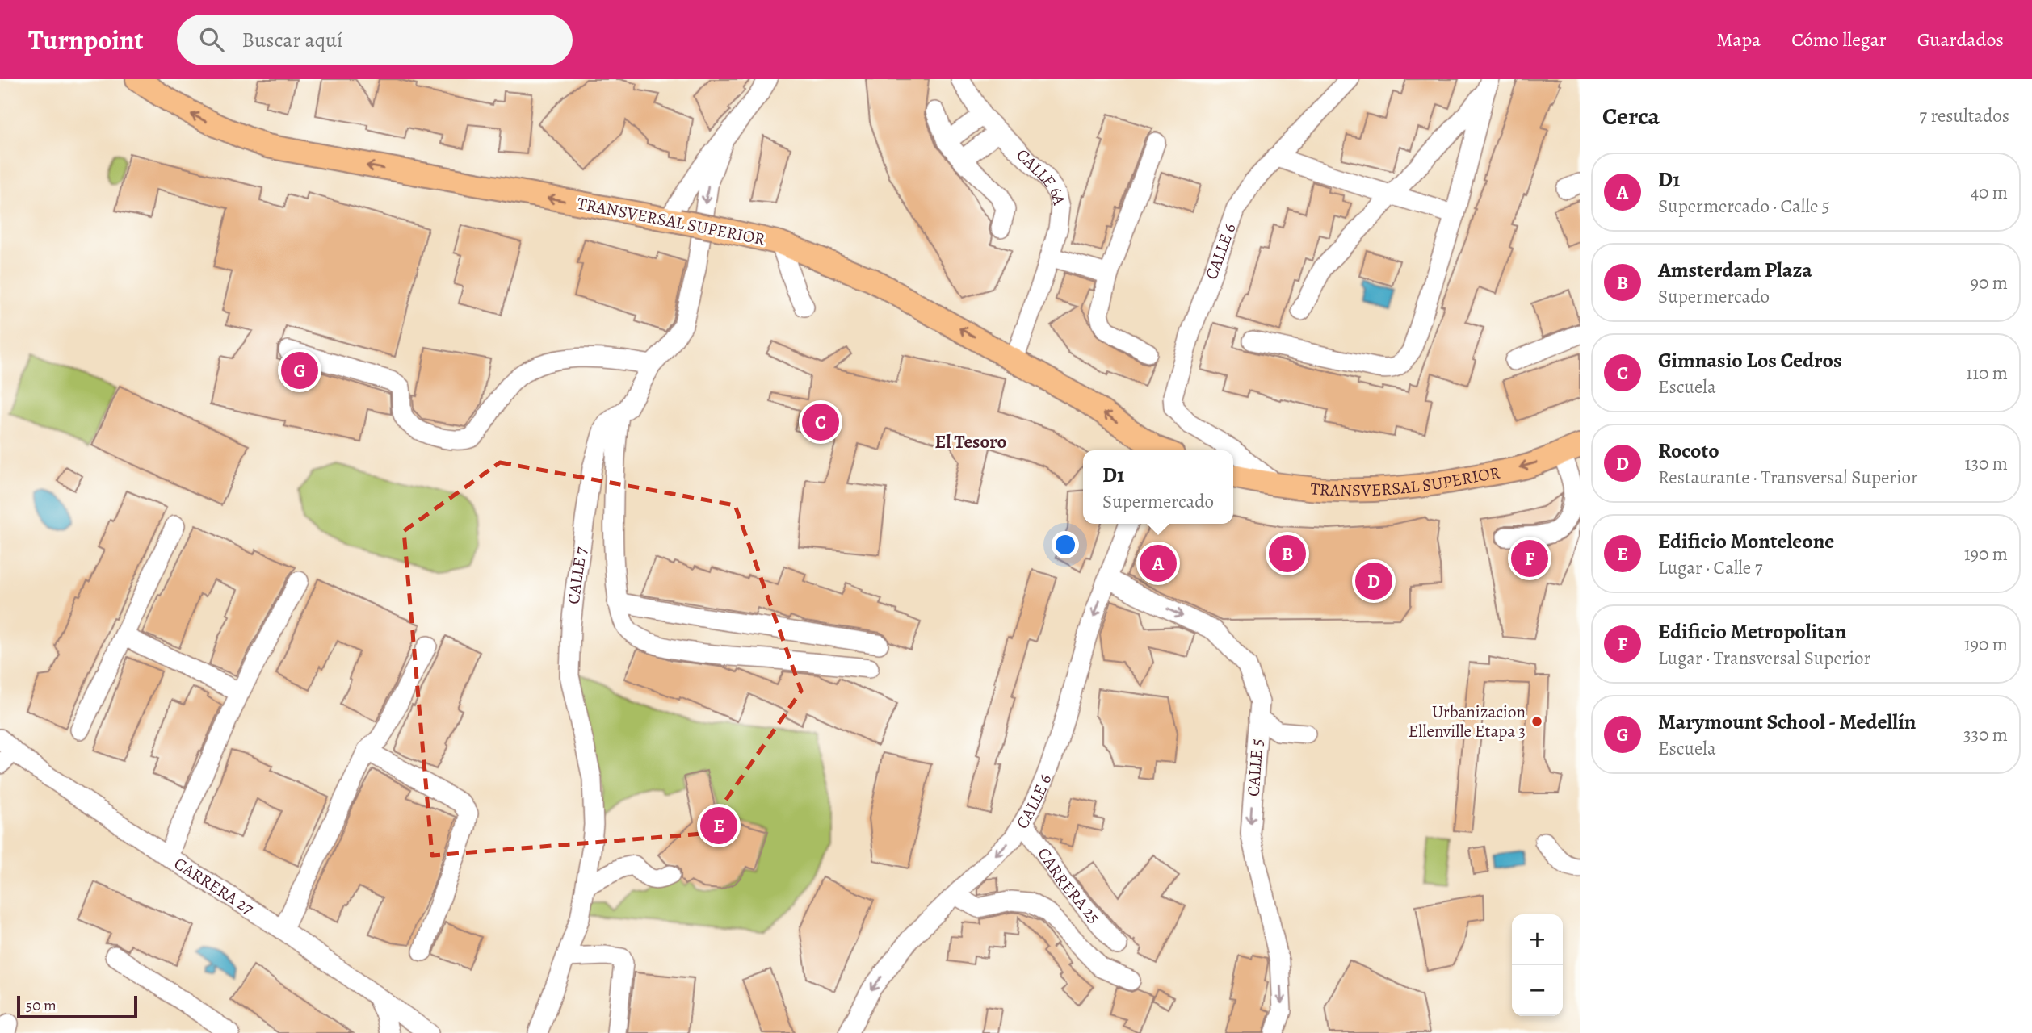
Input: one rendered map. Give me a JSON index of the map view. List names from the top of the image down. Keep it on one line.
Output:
{"streets":{"main road":["TRANSVERSAL SUPERIOR"],"street":["CALLE 6A","CALLE 6","CALLE 7","CALLE 5","CARRERA 25","CARRERA 27"]},"crossings":[["CALLE 6A","TRANSVERSAL SUPERIOR"],["TRANSVERSAL SUPERIOR","CALLE 6"],["TRANSVERSAL SUPERIOR","CALLE 7"],["CALLE 6","CALLE 5"],["CALLE 6","CARRERA 25"]],"one_way":["TRANSVERSAL SUPERIOR","CALLE 6","CALLE 5"],"districts":["El Tesoro"],"places":["Urbanizacion Ellenville Etapa 3"],"scale_bar":"50 m","page":{"header":"Turnpoint","search":"Buscar aquí","nav":["Mapa","Cómo llegar","Guardados"],"heading":["Cerca","7 resultados"],"list":[{"mark":"A","name":"D1","note":"Supermercado · Calle 5","value":"40 m"},{"mark":"B","name":"Amsterdam Plaza","note":"Supermercado","value":"90 m"},{"mark":"C","name":"Gimnasio Los Cedros","note":"Escuela","value":"110 m"},{"mark":"D","name":"Rocoto","note":"Restaurante · Transversal Superior","value":"130 m"},{"mark":"E","name":"Edificio Monteleone","note":"Lugar · Calle 7","value":"190 m"},{"mark":"F","name":"Edificio Metropolitan","note":"Lugar · Transversal Superior","value":"190 m"},{"mark":"G","name":"Marymount School - Medellín","note":"Escuela","value":"330 m"}],"pins":["G","C","B","F","A","D","E"],"popup":["D1","Supermercado"],"map_buttons":["+","−"],"scale":"50 m"}}
